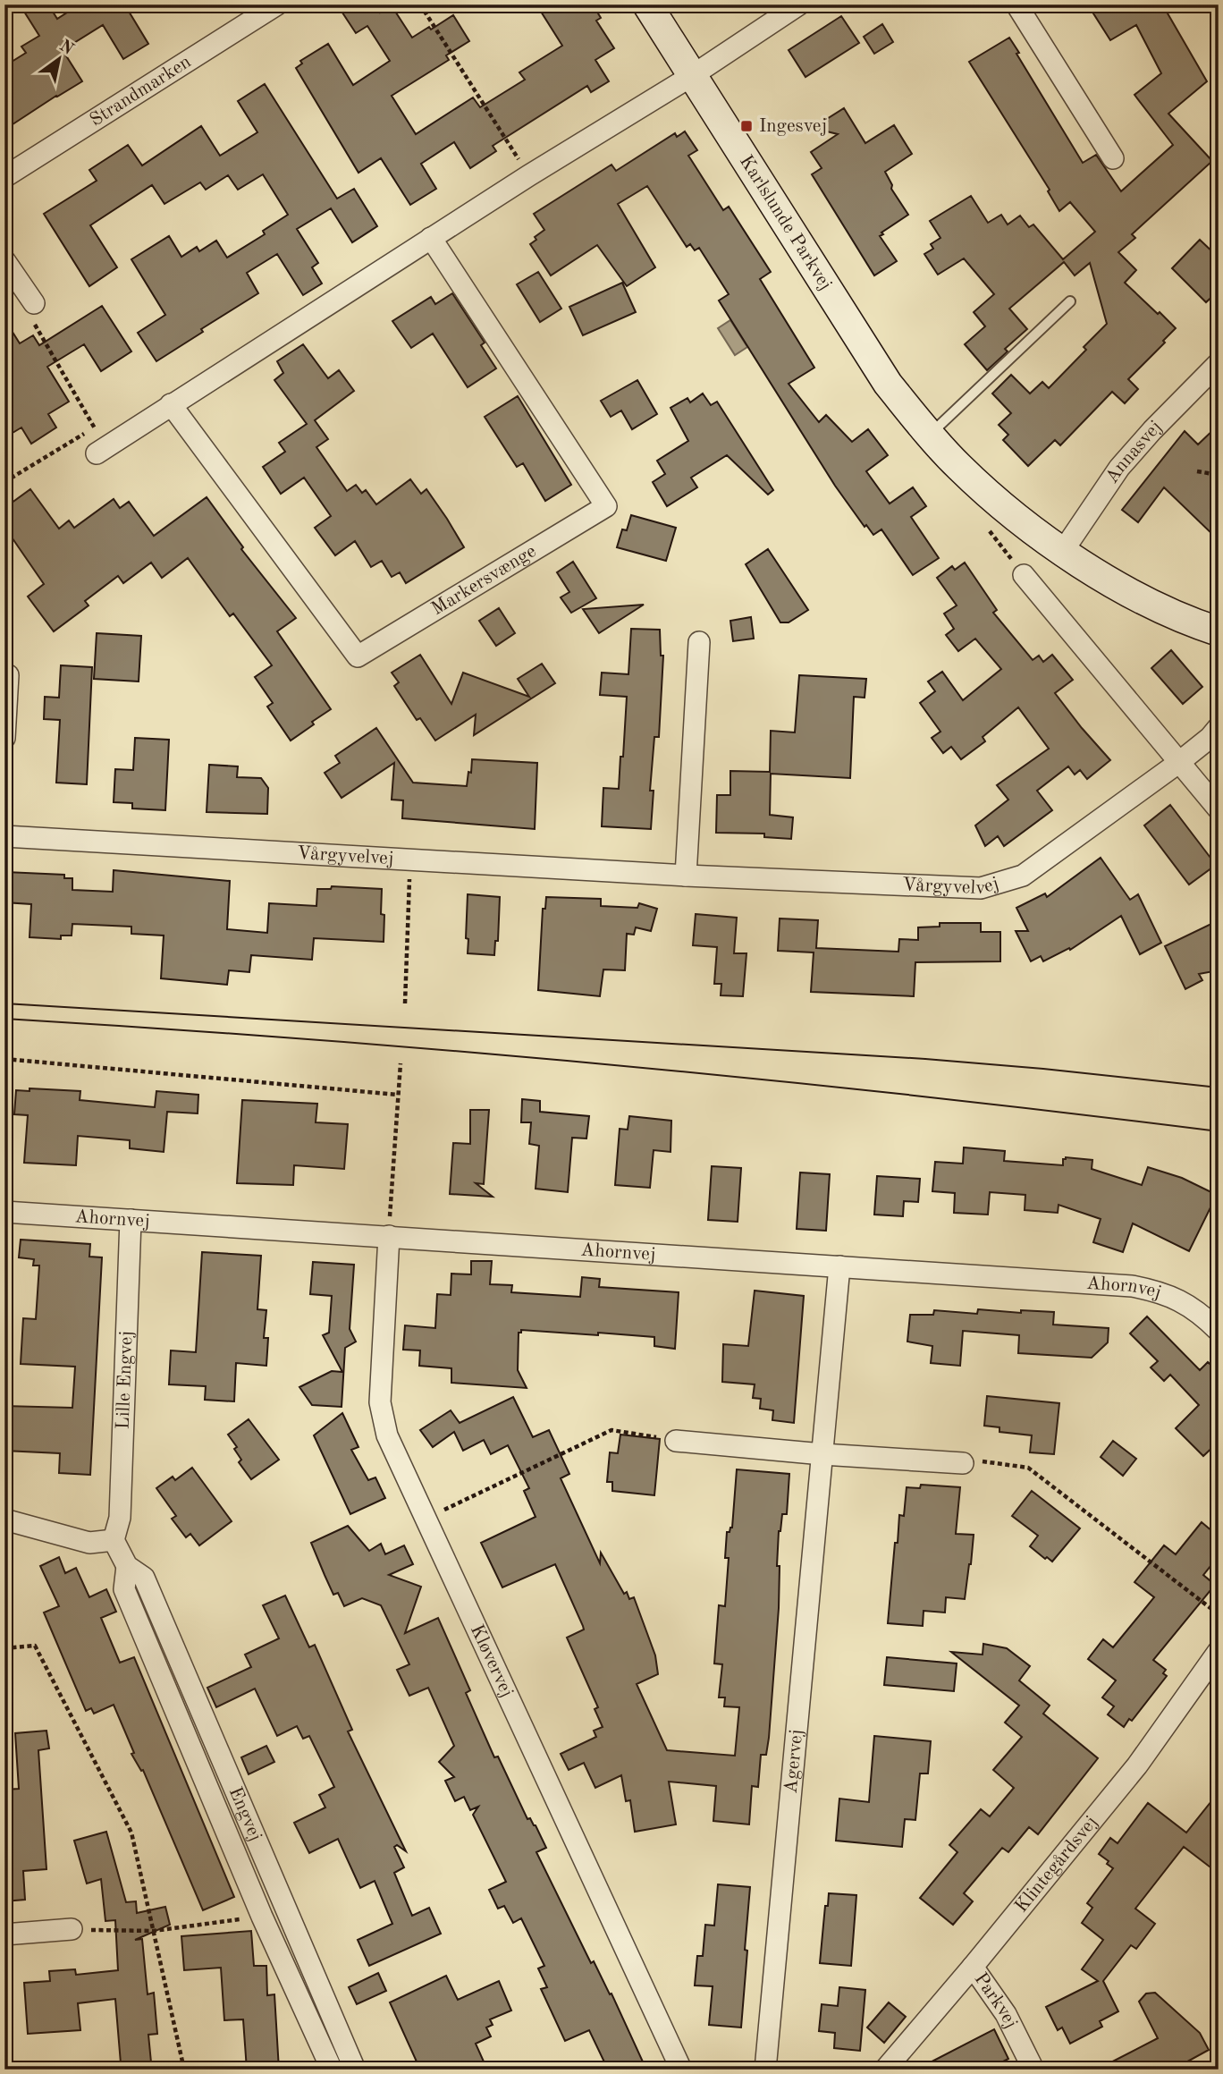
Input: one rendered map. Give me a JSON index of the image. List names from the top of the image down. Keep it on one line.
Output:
{"streets":{"street":["Strandmarken","Karlslunde Parkvej","Annasvej","Markersvænge","Vårgyvelvej","Ahornvej","Lille Engvej","Kløvervej","Agervej","Engvej","Klintegårdsvej","Parkvej"]},"crossings":[["Karlslunde Parkvej","Annasvej"],["Ahornvej","Lille Engvej"],["Ahornvej","Kløvervej"],["Ahornvej","Agervej"],["Lille Engvej","Engvej"],["Klintegårdsvej","Parkvej"]],"places":{"transit":["Ingesvej"]},"north":"top right"}
